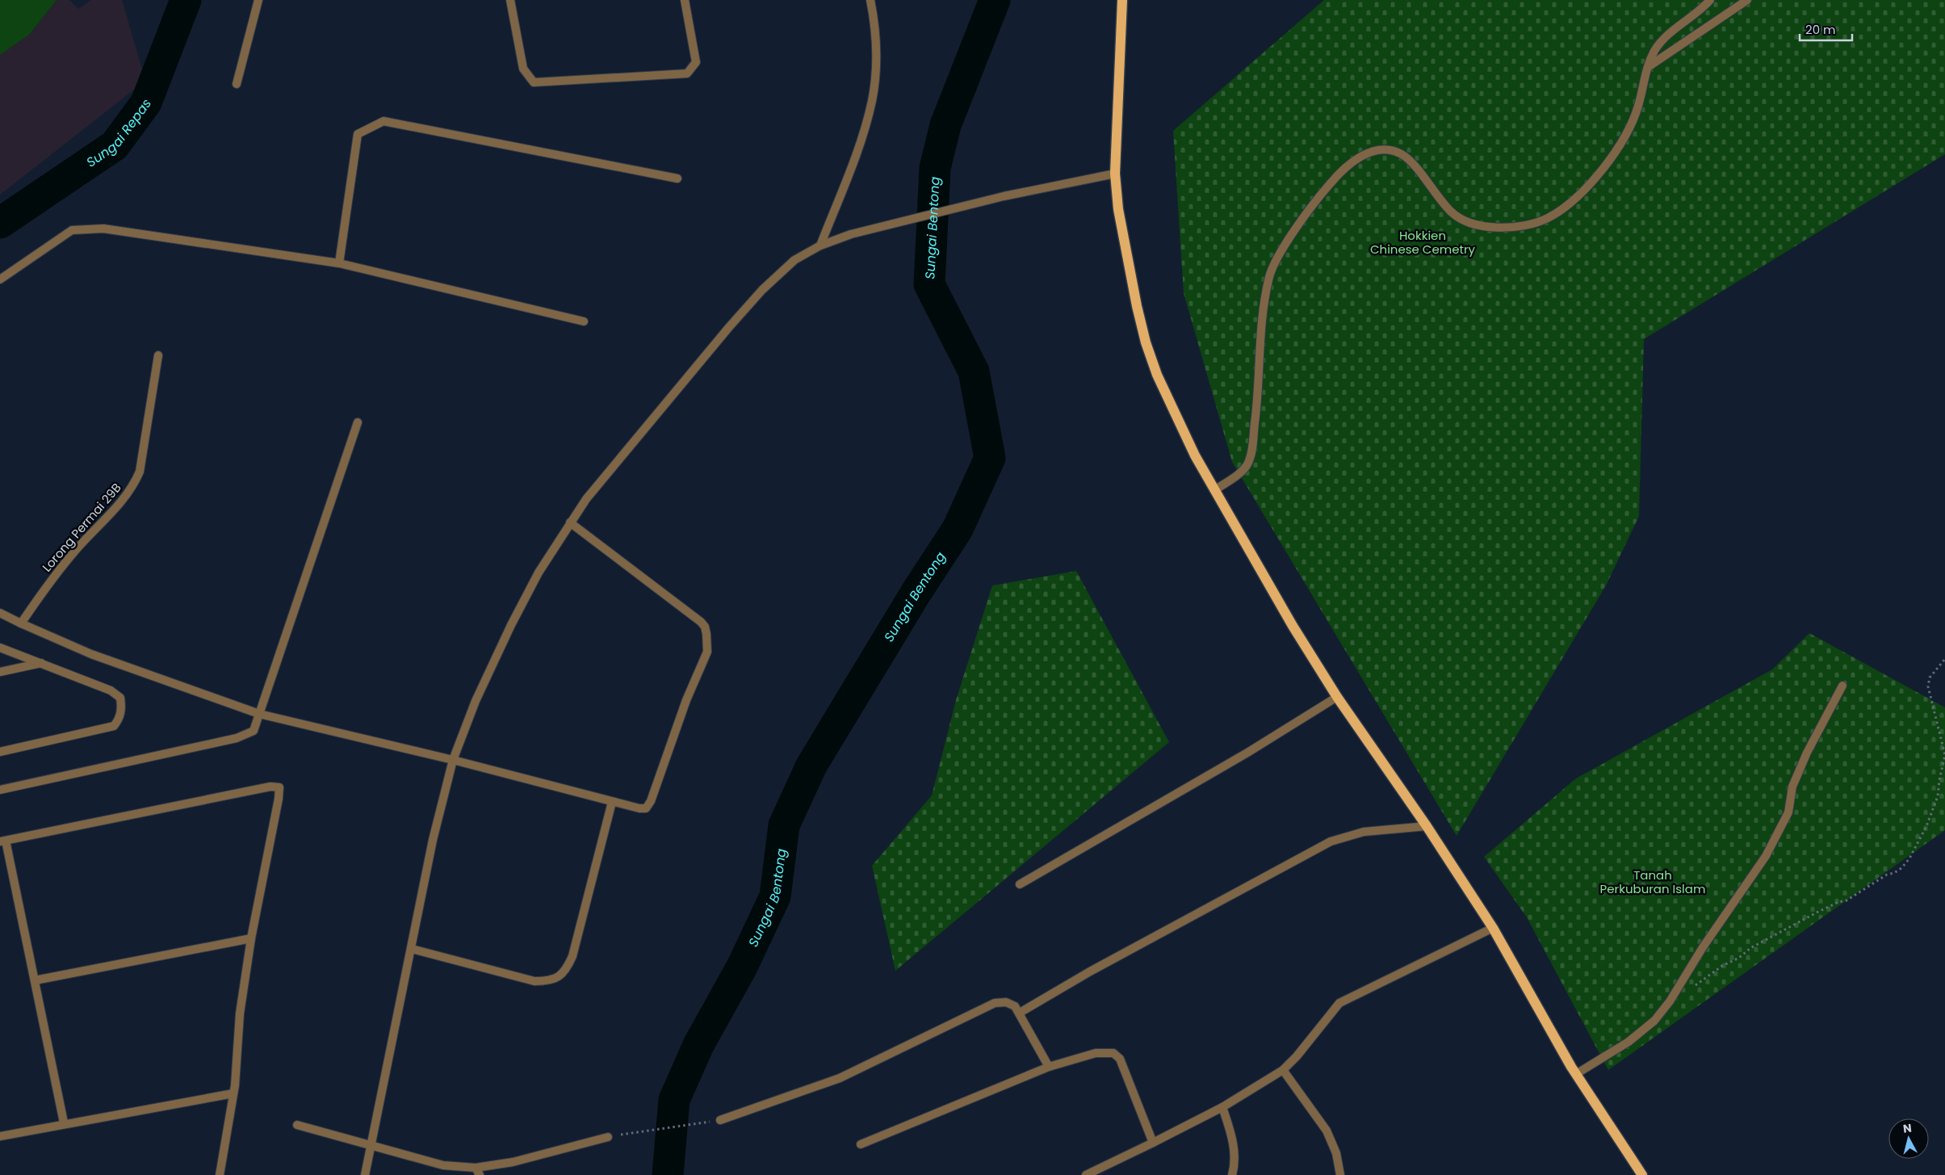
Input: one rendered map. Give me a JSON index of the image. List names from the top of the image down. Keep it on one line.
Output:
{"streets":{"street":["Lorong Permai 29B"]},"water":["Sungai Repas","Sungai Bentong"],"parks":["Hokkien Chinese Cemetry","Tanah Perkuburan Islam"],"scale_bar":"20 m","north":"top"}
